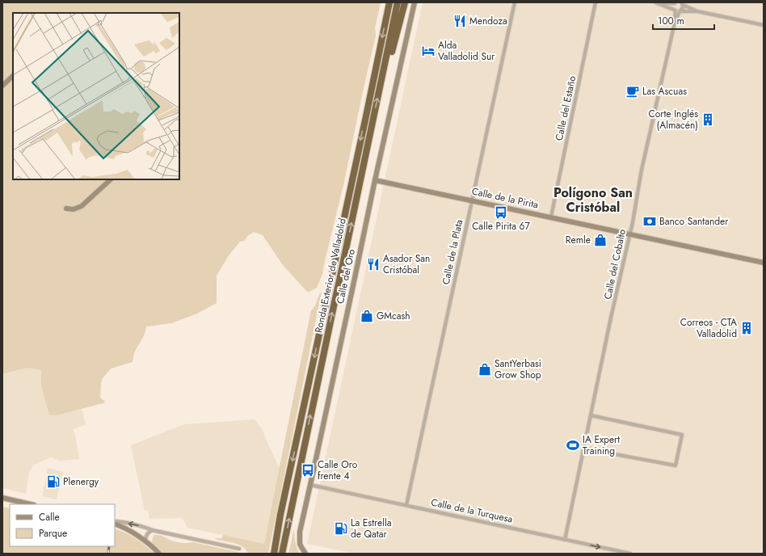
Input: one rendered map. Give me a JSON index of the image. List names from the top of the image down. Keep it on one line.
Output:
{"streets":{"highway":["Ronda Exterior de Valladolid"],"street":["Calle del Estaño","Calle de la Pirita","Calle de la Plata","Calle del Cobalto","Calle del Oro","Calle de la Turquesa"]},"crossings":[["Calle del Estaño","Calle de la Pirita"],["Calle de la Pirita","Calle de la Plata"],["Calle de la Pirita","Calle del Cobalto"],["Calle de la Pirita","Calle del Oro"],["Calle de la Plata","Calle de la Turquesa"],["Calle del Cobalto","Calle de la Turquesa"],["Calle del Oro","Calle de la Turquesa"]],"districts":["Polígono San Cristóbal"],"places":{"restaurant":["Mendoza","Asador San Cristóbal"],"hotel":["Alda Valladolid Sur"],"cafe":["Las Ascuas"],"building":["Corte Inglés (Almacén)","Correos - CTA Valladolid"],"bus stop":["Calle Pirita 67","Calle Oro frente 4"],"bank":["Banco Santander"],"shop":["Remle","GMcash","SantYerbasi Grow Shop"],"sports":["IA Expert Training"],"fuel station":["Plenergy","La Estrella de Qatar"]},"legend":["Calle","Parque"],"scale_bar":"100 m"}
